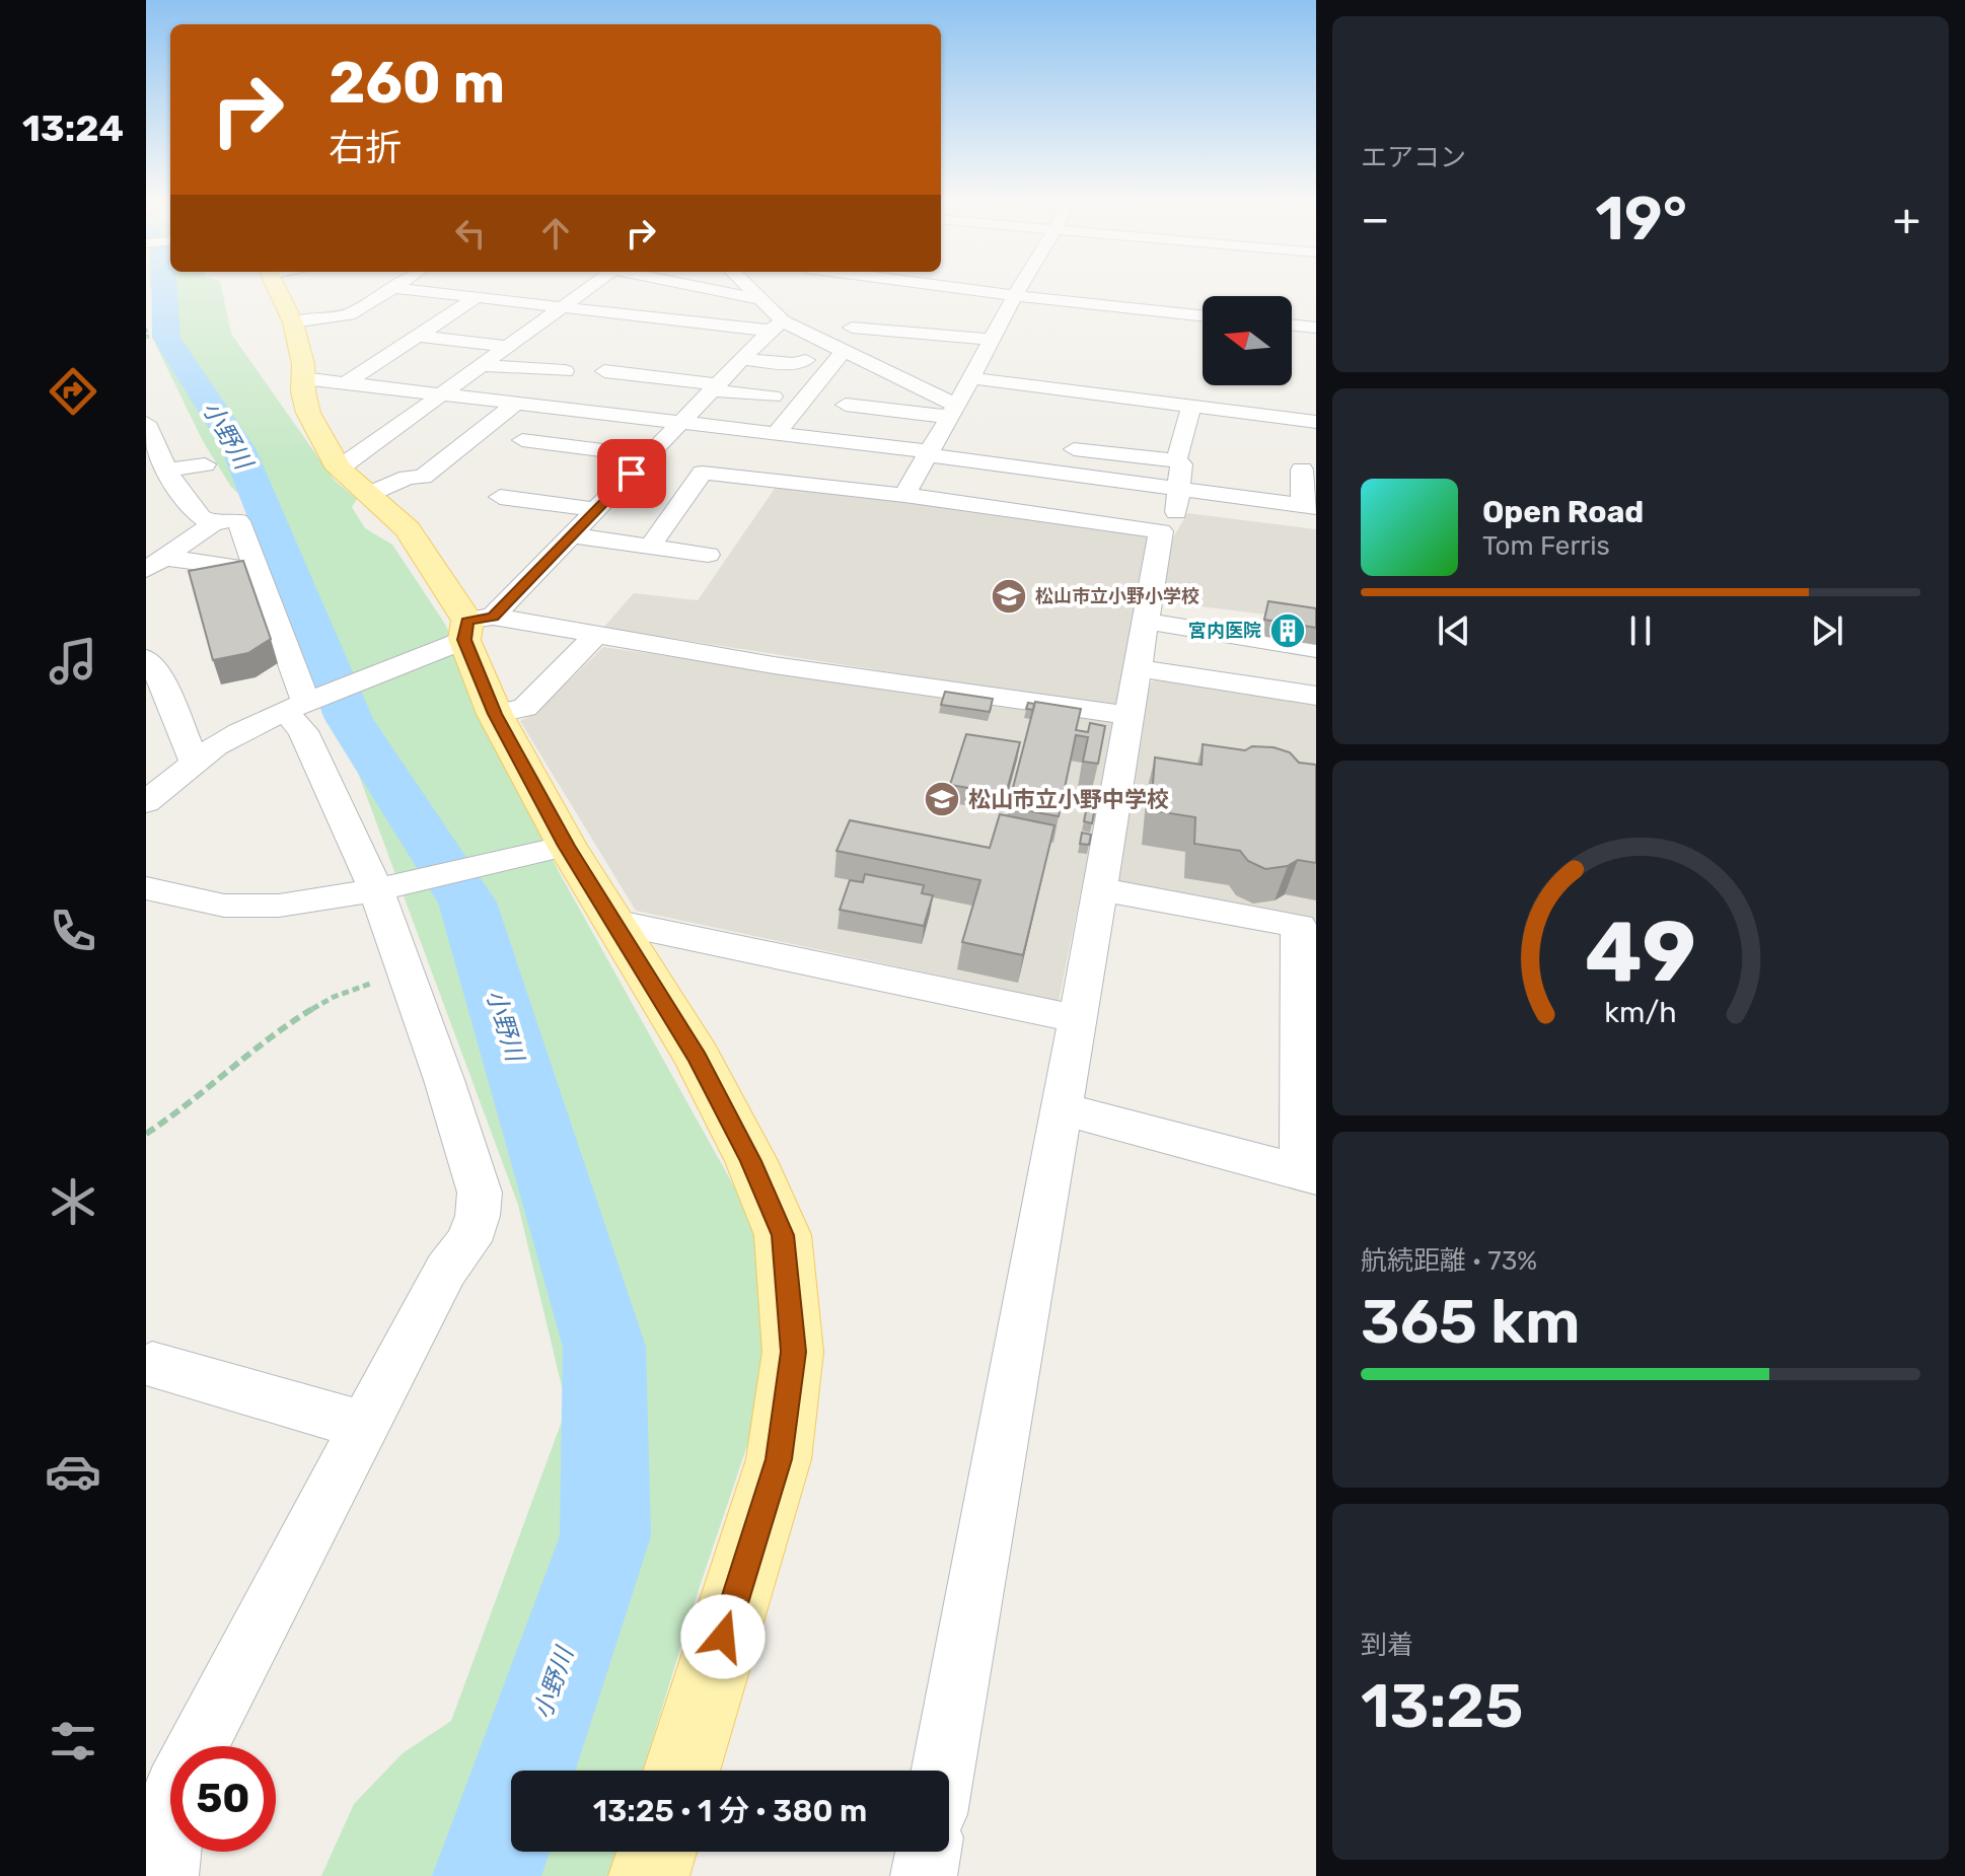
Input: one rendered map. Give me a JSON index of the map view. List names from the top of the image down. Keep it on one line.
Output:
{"water":["小野川"],"places":{"school or university":["松山市立小野小学校","松山市立小野中学校"],"building":["宮内医院"]},"north":"left","page":{"tabs":"13:24","tile":["エアコン",["航続距離 · 73%","365 km"],["到着","13:25"]],"turn":["260 m","右折"],"heat":["−","19°","+"],"song":["Open Road","Tom Ferris"],"limit":"50","trip":"13:25 · 1 分 · 380 m","gauge":["49","km/h"]}}
